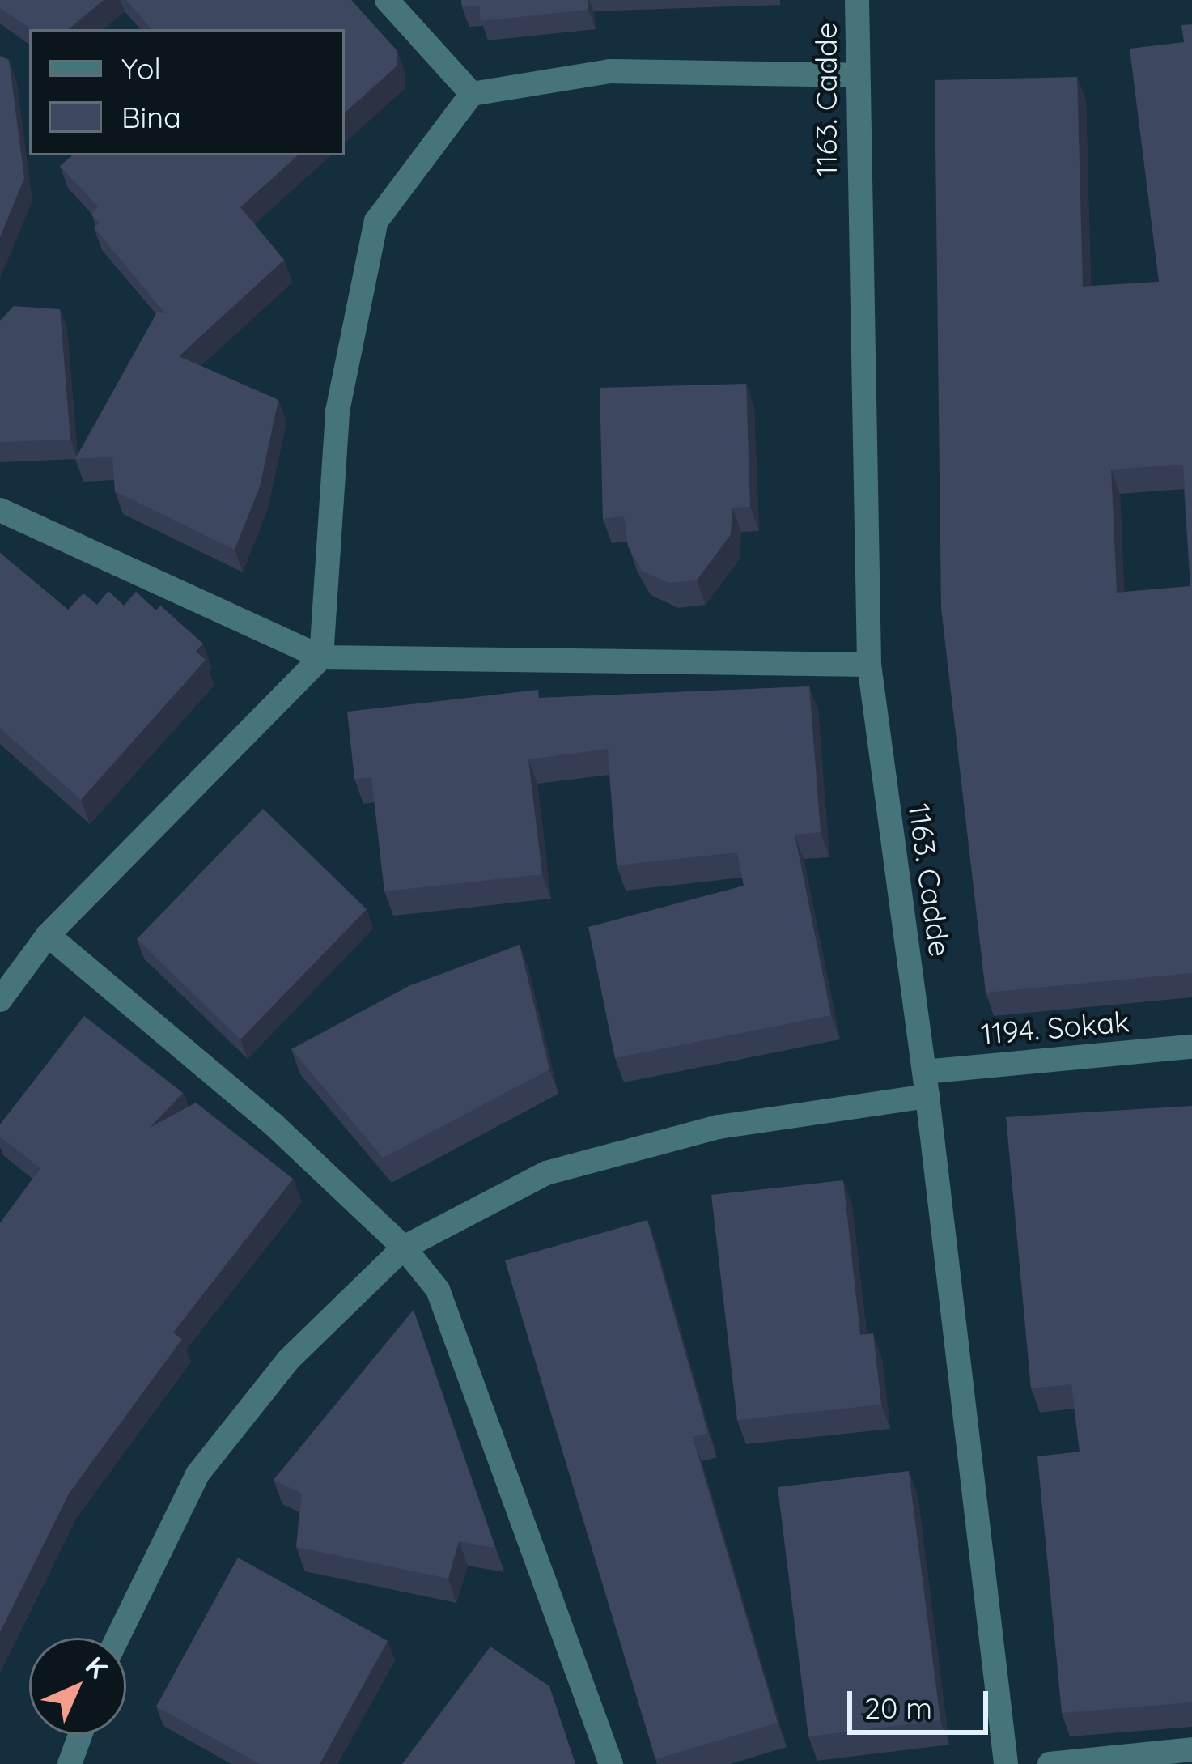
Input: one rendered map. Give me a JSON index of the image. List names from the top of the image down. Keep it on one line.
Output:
{"streets":{"street":["1163. Cadde","1194. Sokak"]},"crossings":[["1163. Cadde","1194. Sokak"]],"legend":["Yol","Bina"],"scale_bar":"20 m","north":"top right"}
